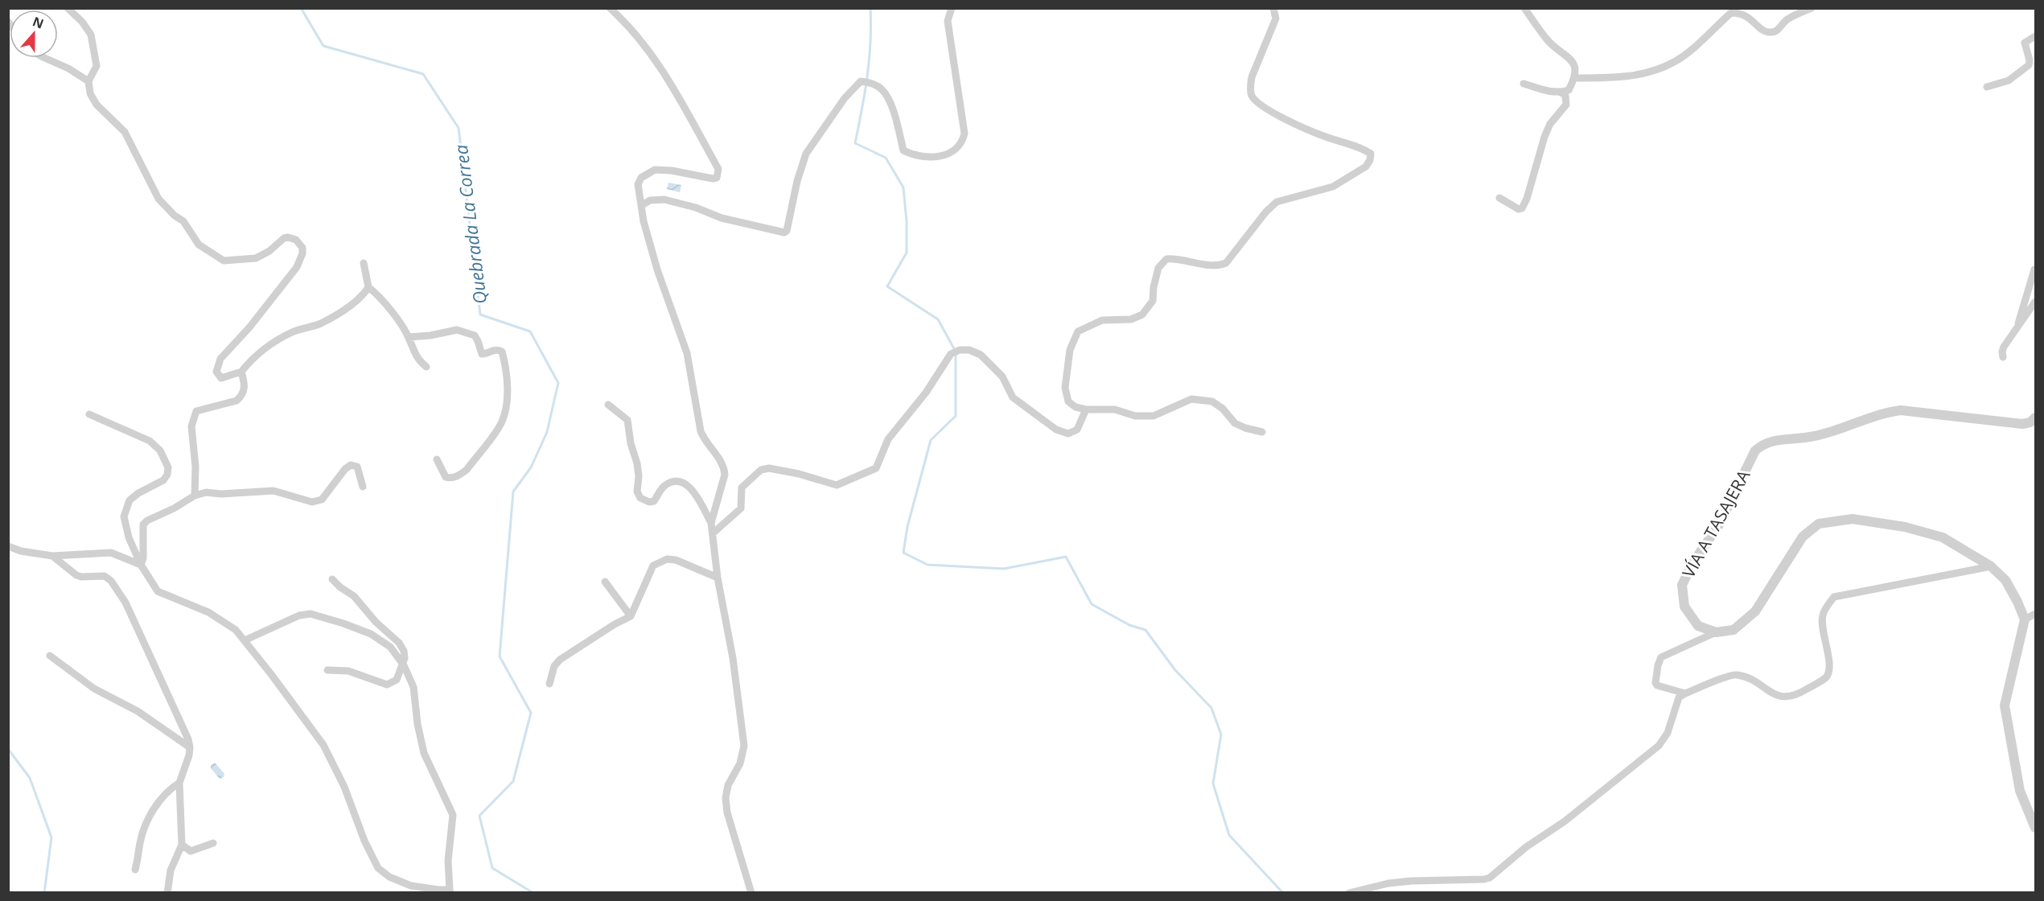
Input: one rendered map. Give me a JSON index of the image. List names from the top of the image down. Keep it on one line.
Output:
{"streets":{"street":["VÍA A TASAJERA"]},"water":["Quebrada La Correa"],"north":"top"}
